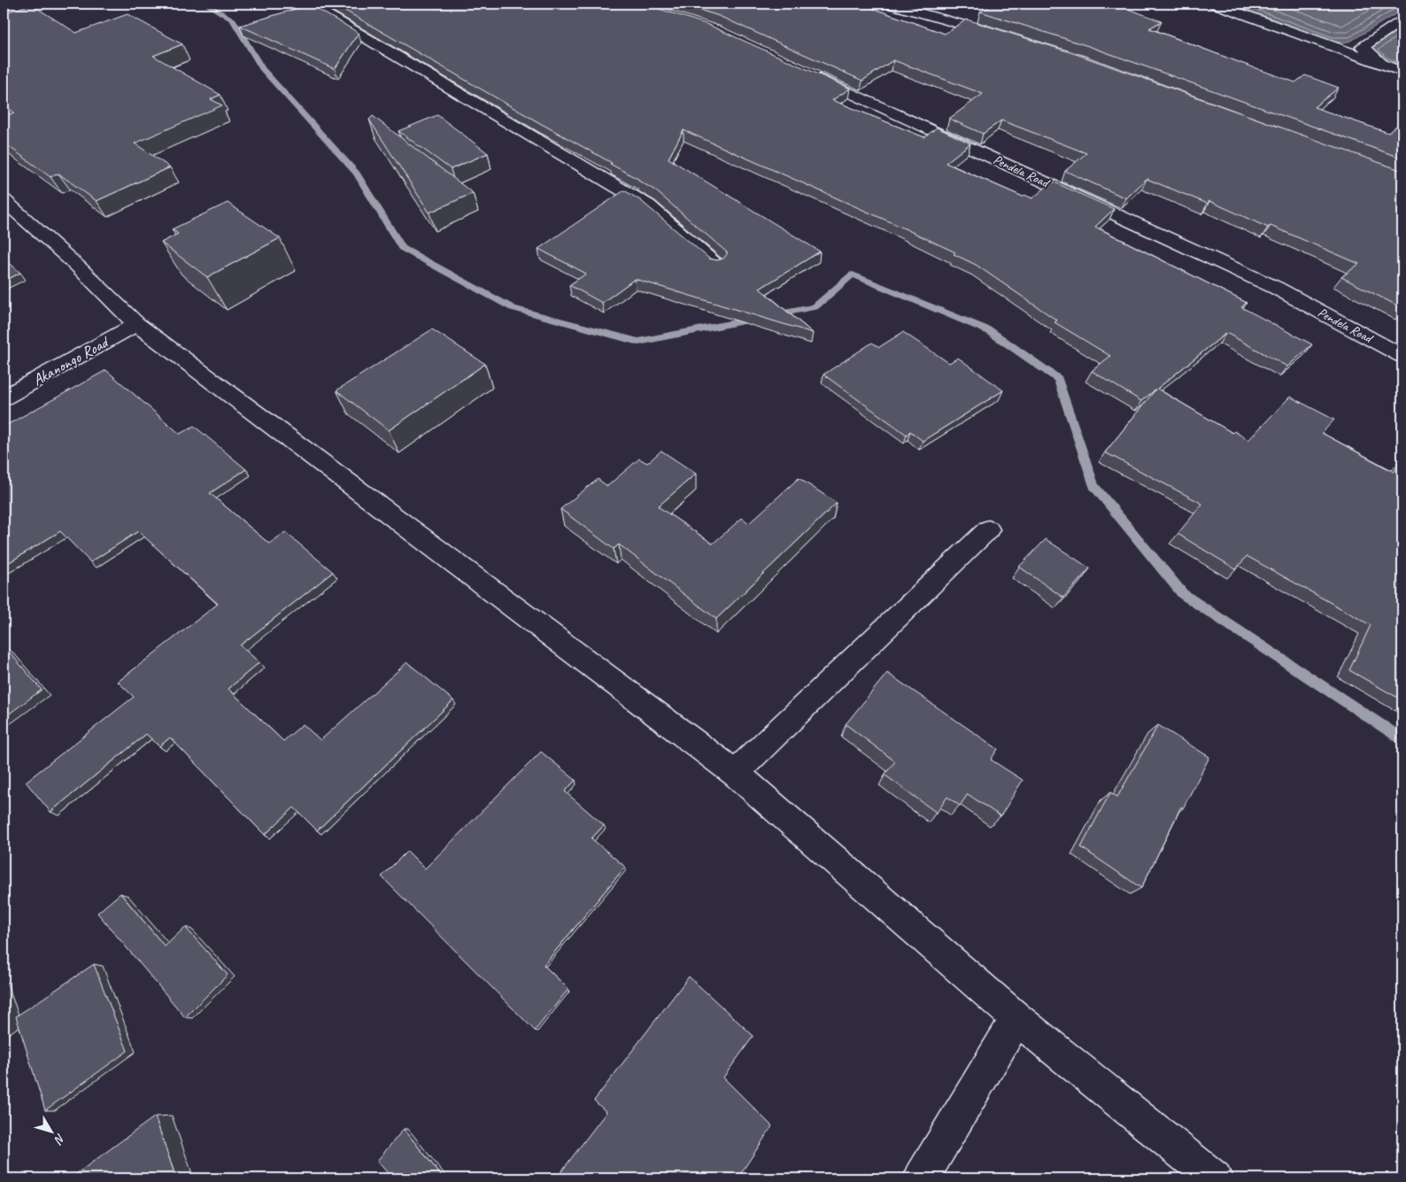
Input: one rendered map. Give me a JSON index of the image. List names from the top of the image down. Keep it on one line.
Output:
{"streets":{"street":["Pendela Road","Akanongo Road"]},"north":"bottom right"}
